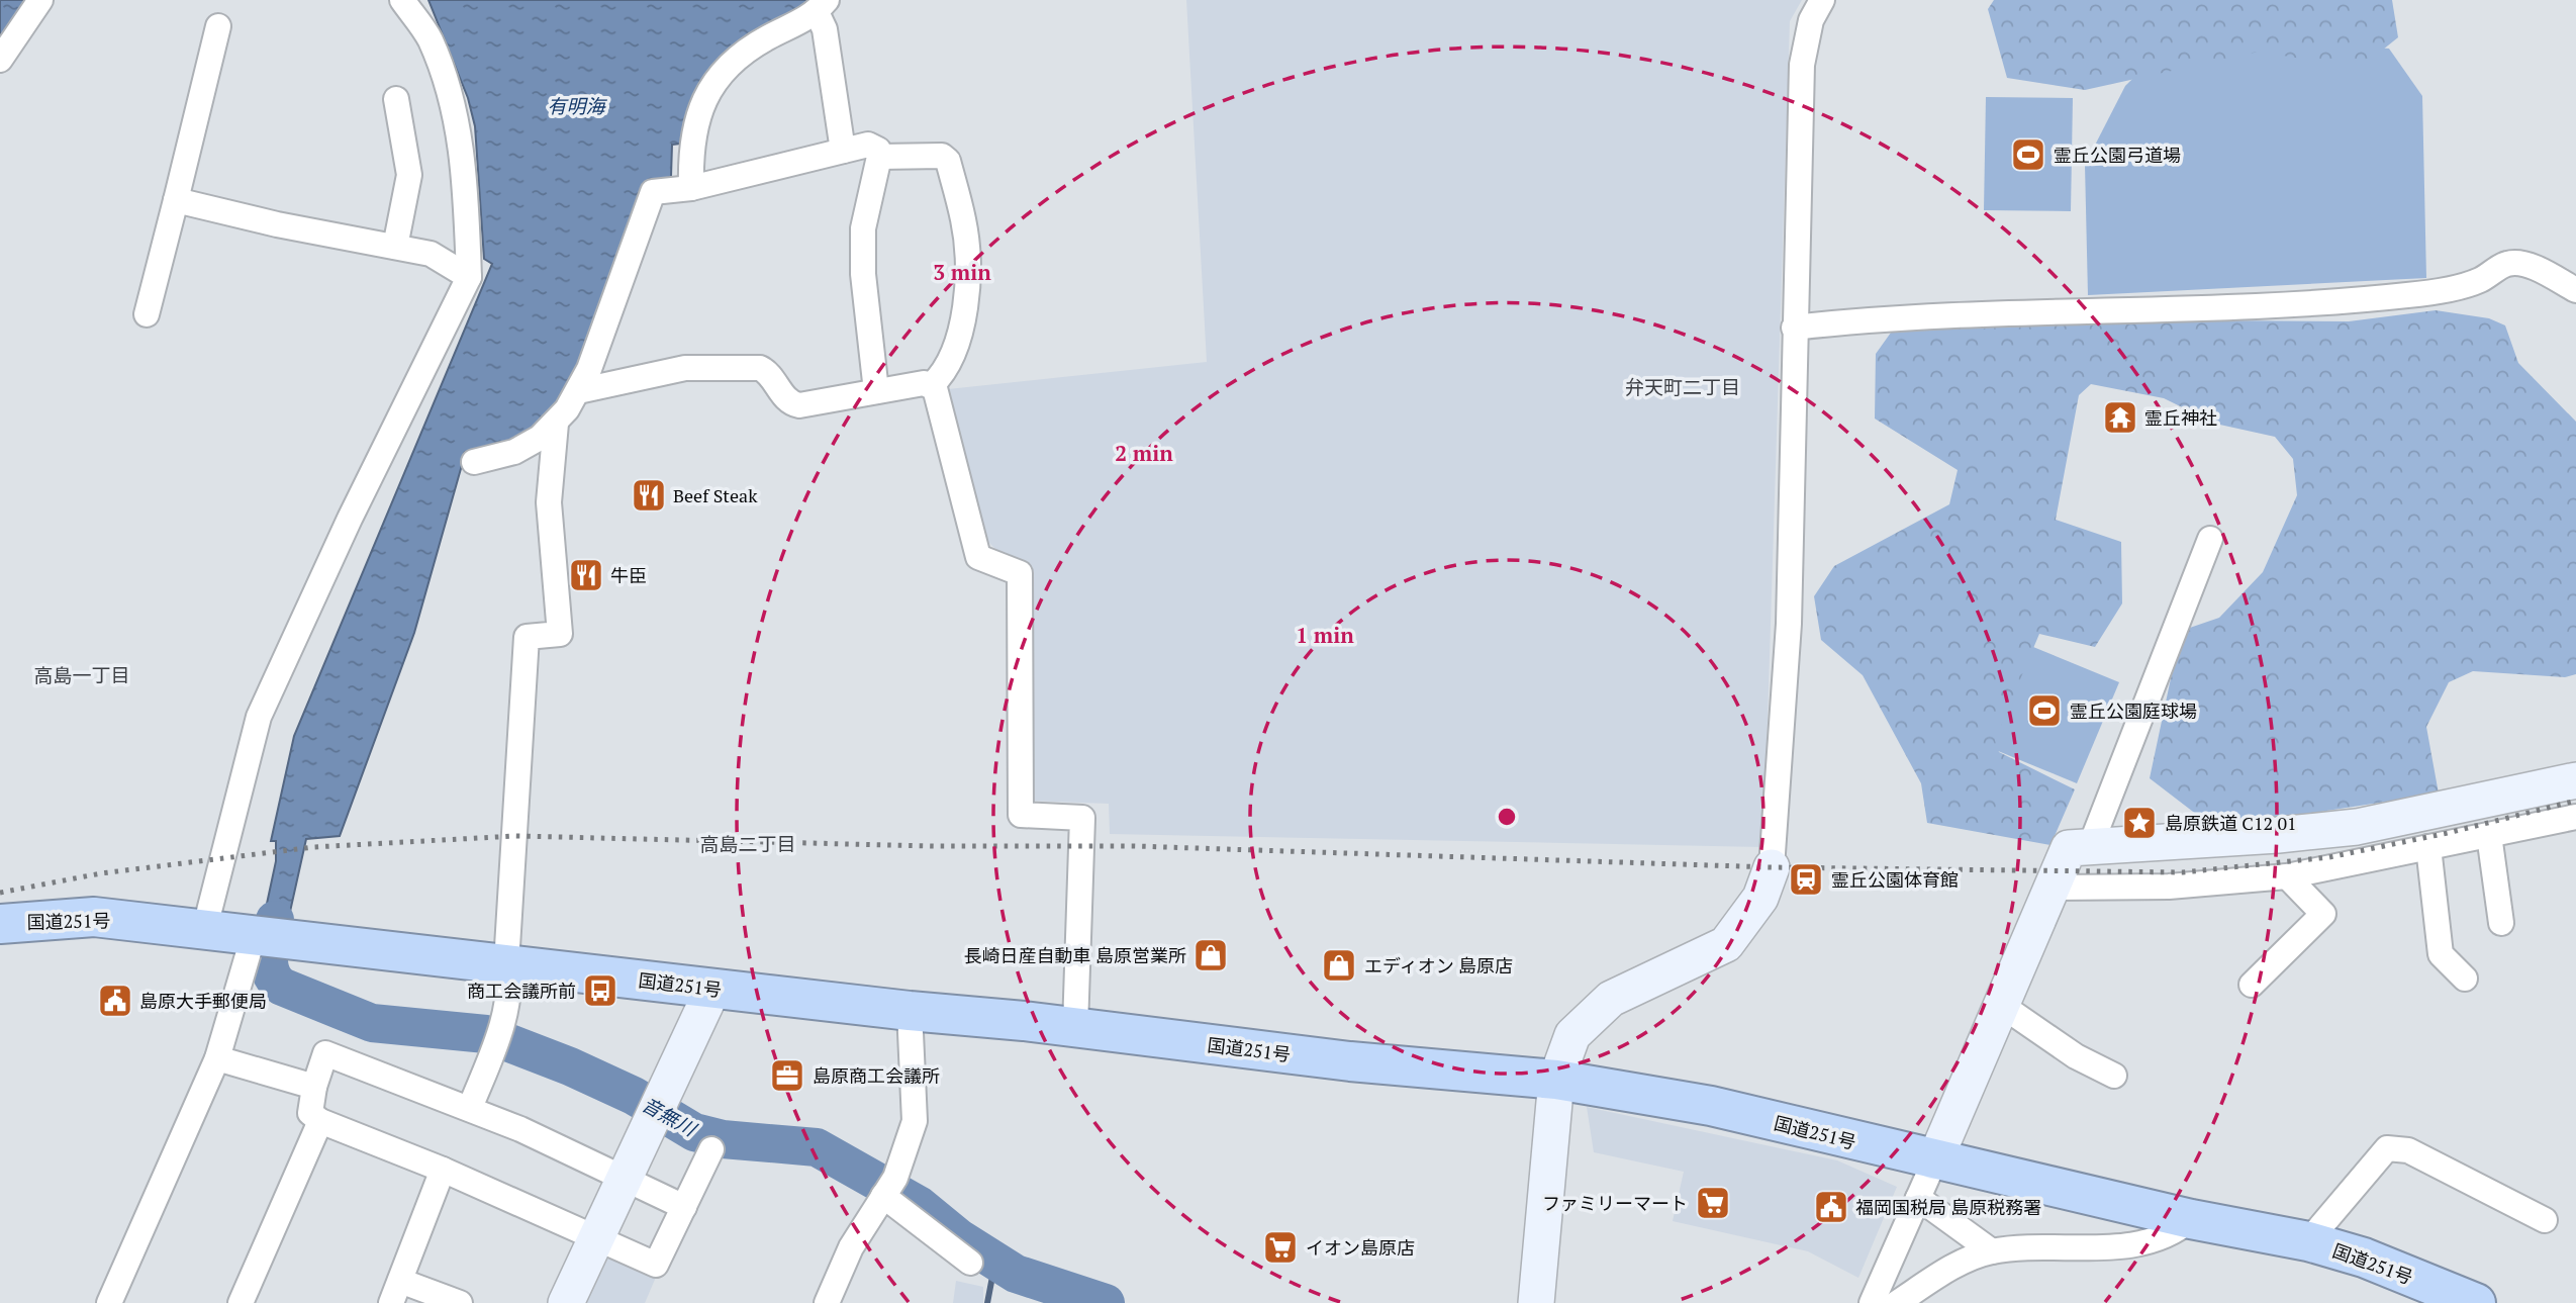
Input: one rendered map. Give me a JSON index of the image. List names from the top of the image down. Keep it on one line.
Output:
{"streets":{"highway":["国道251号"]},"districts":["弁天町二丁目","高島一丁目","高島二丁目"],"water":["有明海","音無川"],"places":{"sports":["霊丘公園弓道場","霊丘公園庭球場"],"temple":["霊丘神社"],"restaurant":["Beef Steak","牛臣"],"place":["島原鉄道 C12 01"],"station":["霊丘公園体育館"],"shop":["長崎日産自動車 島原営業所","エディオン 島原店"],"bus stop":["商工会議所前"],"public building":["島原大手郵便局","福岡国税局 島原税務署"],"office":["島原商工会議所"],"supermarket":["ファミリーマート","イオン島原店"]},"rings":["3 min","2 min","1 min"]}
